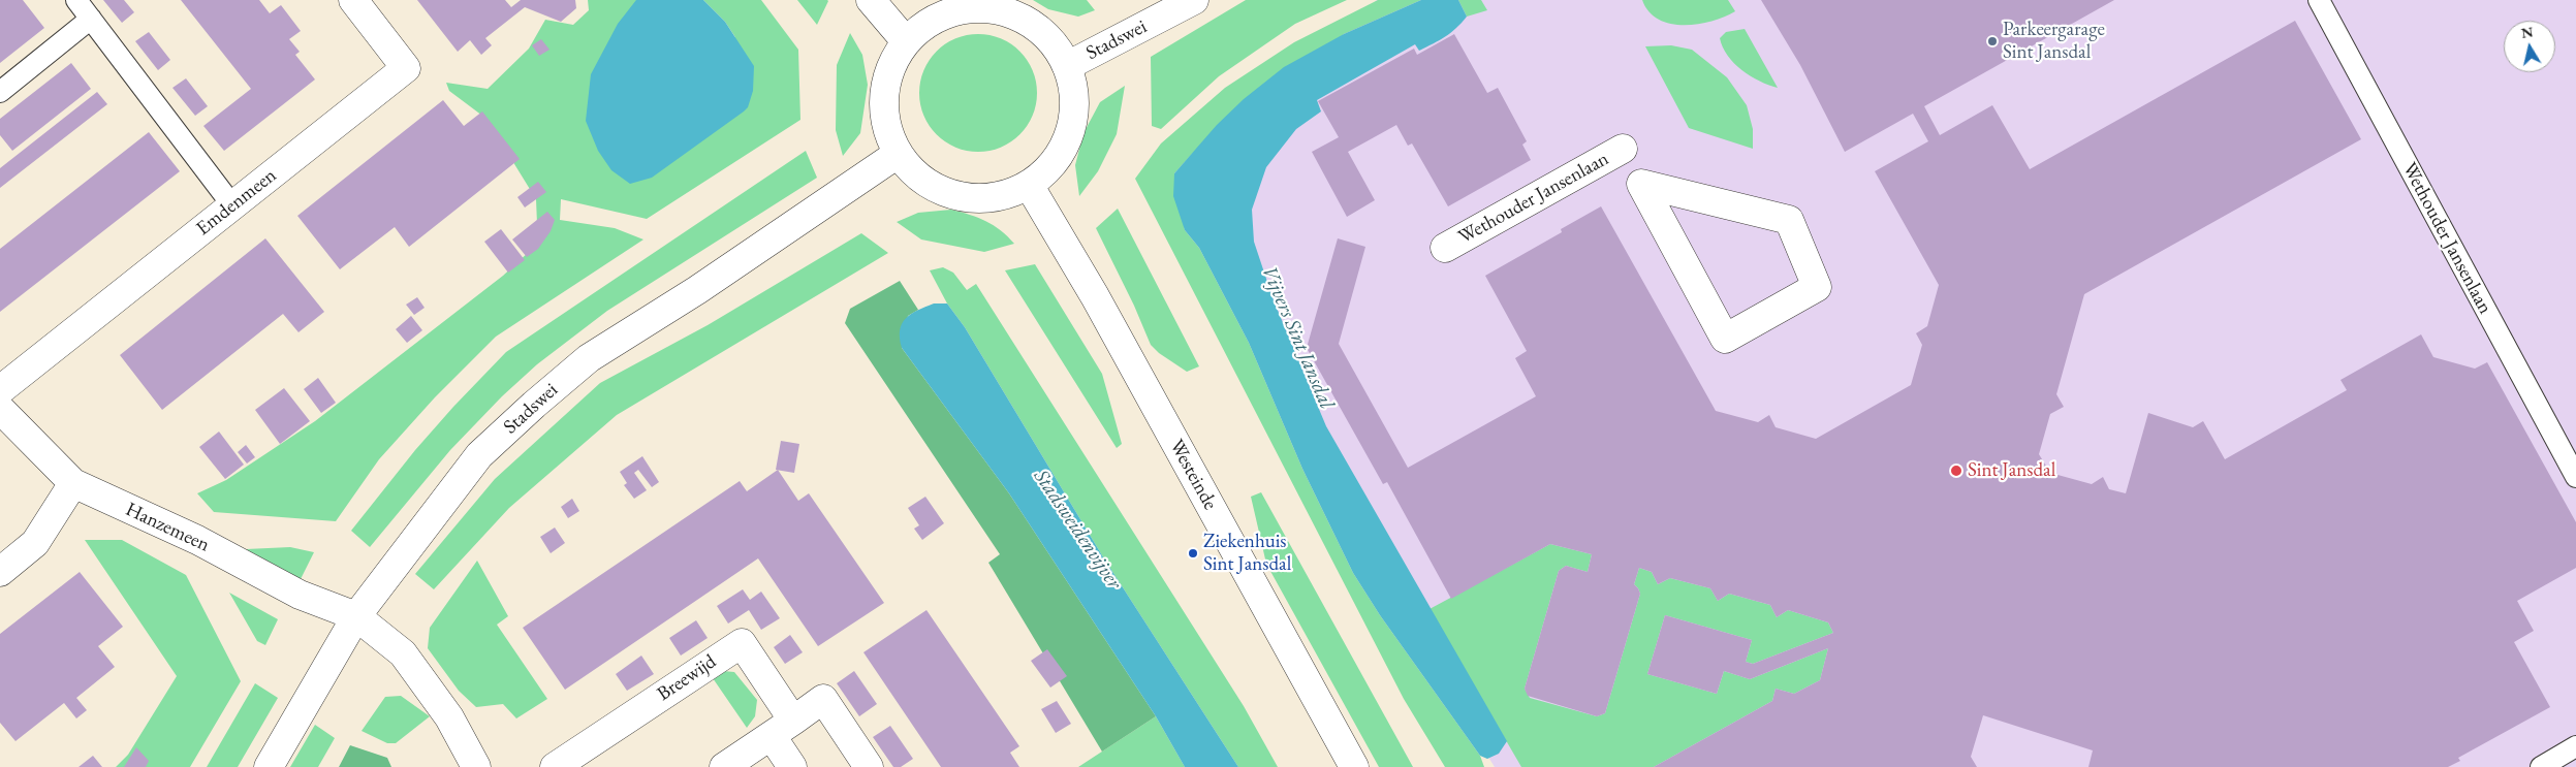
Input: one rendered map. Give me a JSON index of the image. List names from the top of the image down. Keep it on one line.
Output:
{"streets":{"street":["Stadswei","Wethouder Jansenlaan","Emdenmeen","Westeinde","Hanzemeen","Breewijd"]},"crossings":[["Stadswei","Hanzemeen"]],"water":["Vijvers Sint Jansdal","Stadsweidenvijver"],"places":["Parkeergarage Sint Jansdal","Sint Jansdal","Ziekenhuis Sint Jansdal"],"north":"top"}
